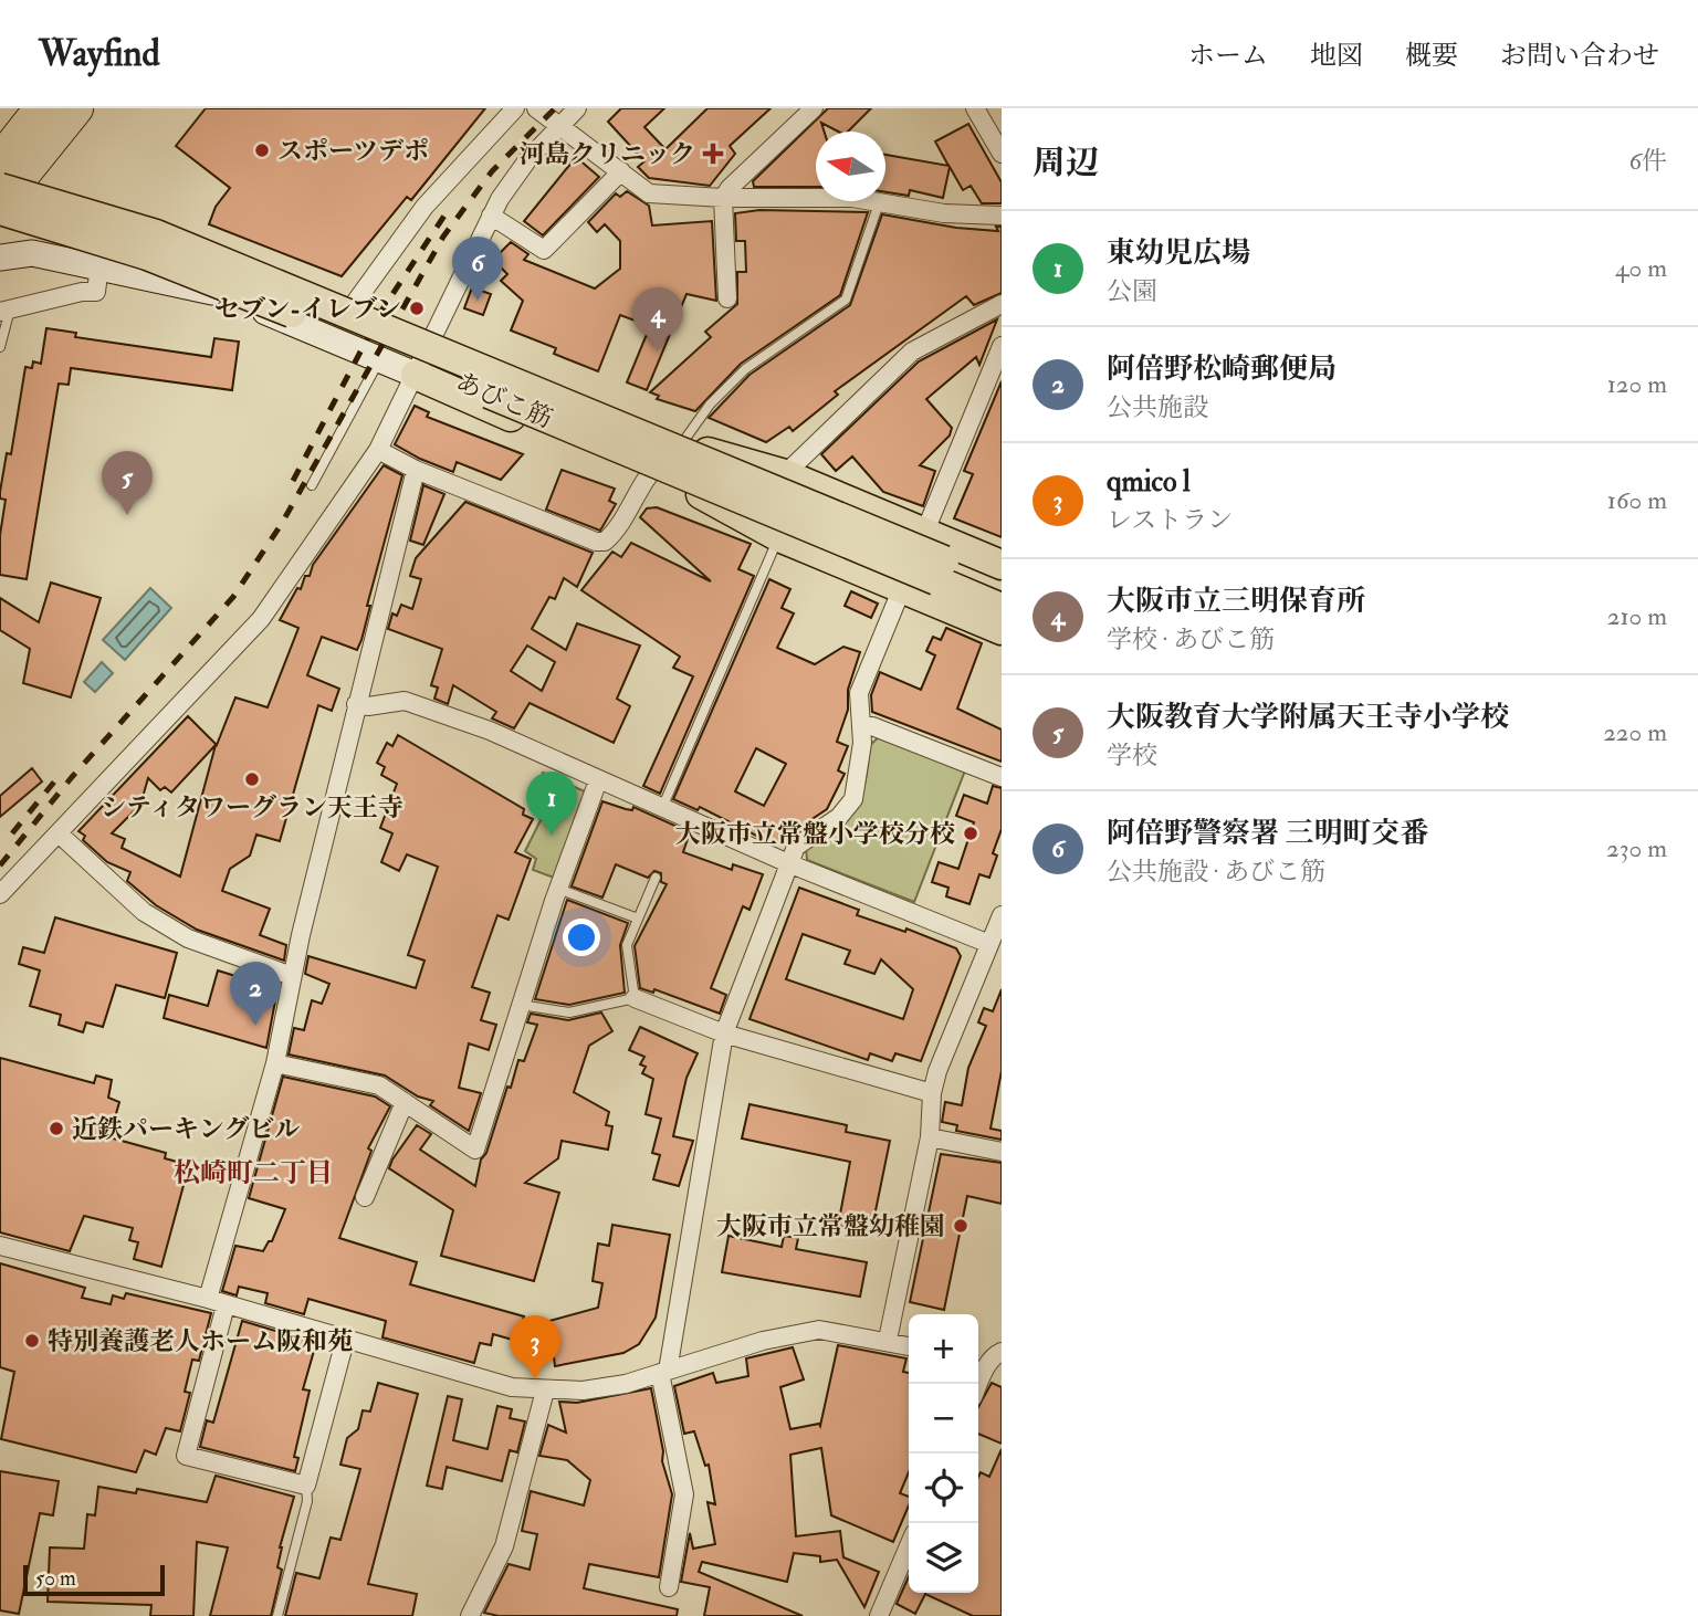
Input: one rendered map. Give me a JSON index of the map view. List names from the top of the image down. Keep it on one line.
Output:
{"streets":{"main road":["あびこ筋"]},"districts":["松崎町二丁目"],"places":{"other":["スポーツデポ","セブン-イレブン","シティタワーグラン天王寺","大阪市立常盤小学校分校","近鉄パーキングビル","大阪市立常盤幼稚園","特別養護老人ホーム阪和苑"],"health":["河島クリニック"]},"scale_bar":"50 m","north":"left","page":{"header":"Wayfind","nav":["ホーム","地図","概要","お問い合わせ"],"heading":["周辺","6件"],"list":[{"mark":"1","name":"東幼児広場","note":"公園","value":"40 m"},{"mark":"2","name":"阿倍野松崎郵便局","note":"公共施設","value":"120 m"},{"mark":"3","name":"qmico l","note":"レストラン","value":"160 m"},{"mark":"4","name":"大阪市立三明保育所","note":"学校 · あびこ筋","value":"210 m"},{"mark":"5","name":"大阪教育大学附属天王寺小学校","note":"学校","value":"220 m"},{"mark":"6","name":"阿倍野警察署 三明町交番","note":"公共施設 · あびこ筋","value":"230 m"}],"pins":["6","4","5","1","2","3"],"map_buttons":["+","−"],"scale":"50 m"}}
